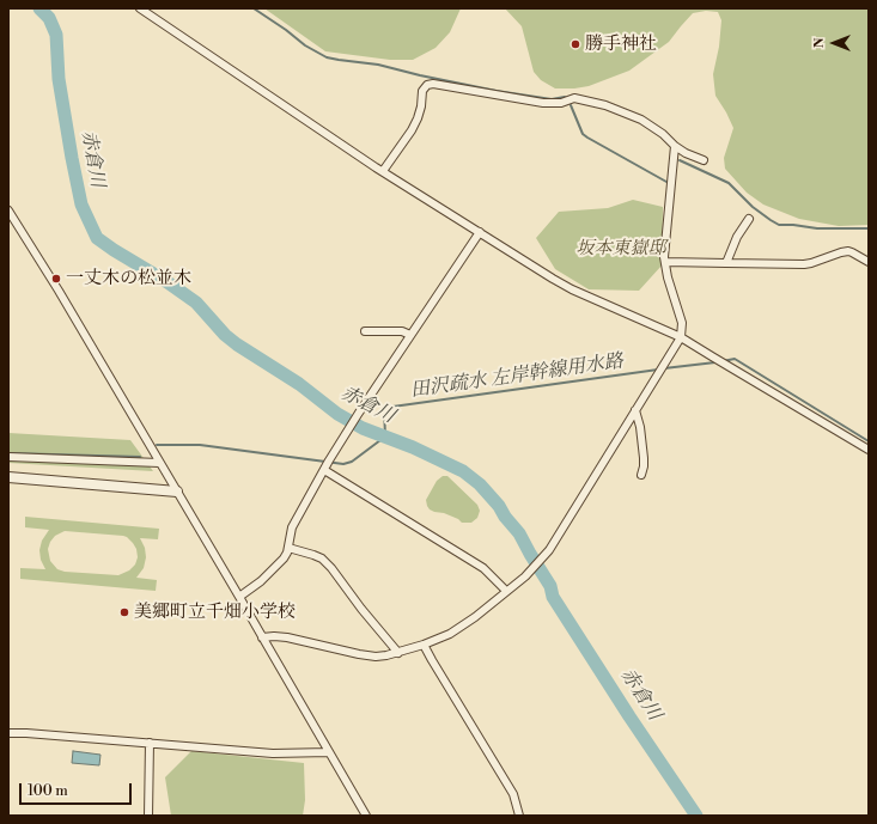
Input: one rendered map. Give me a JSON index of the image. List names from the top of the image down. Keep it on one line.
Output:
{"water":["赤倉川","田沢疏水 左岸幹線用水路"],"parks":["坂本東嶽邸"],"places":["勝手神社","一丈木の松並木","美郷町立千畑小学校"],"scale_bar":"100 m","north":"left"}
